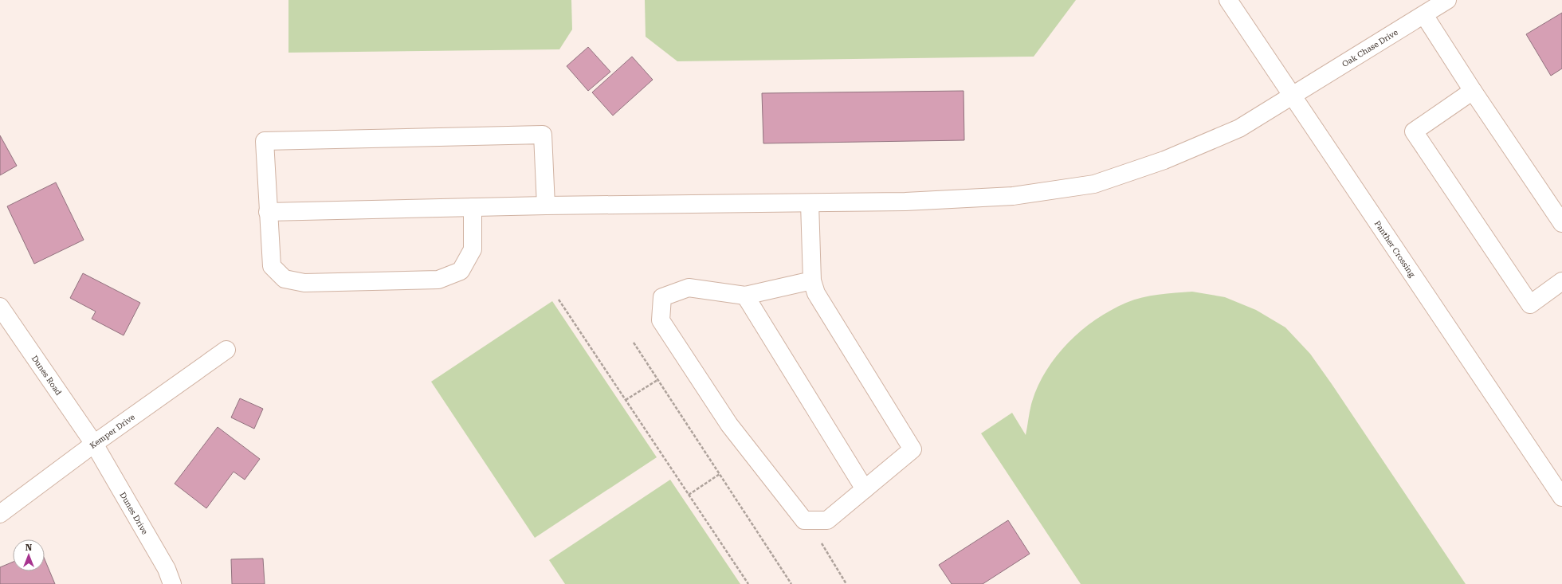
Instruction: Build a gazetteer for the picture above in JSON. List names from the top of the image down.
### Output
{
  "streets": {
    "street": [
      "Oak Chase Drive",
      "Panther Crossing",
      "Dunes Road",
      "Kemper Drive",
      "Dunes Drive"
    ]
  },
  "crossings": [
    ["Oak Chase Drive", "Panther Crossing"],
    ["Dunes Road", "Kemper Drive"],
    ["Dunes Road", "Dunes Drive"],
    ["Kemper Drive", "Dunes Drive"]
  ],
  "north": "top"
}
